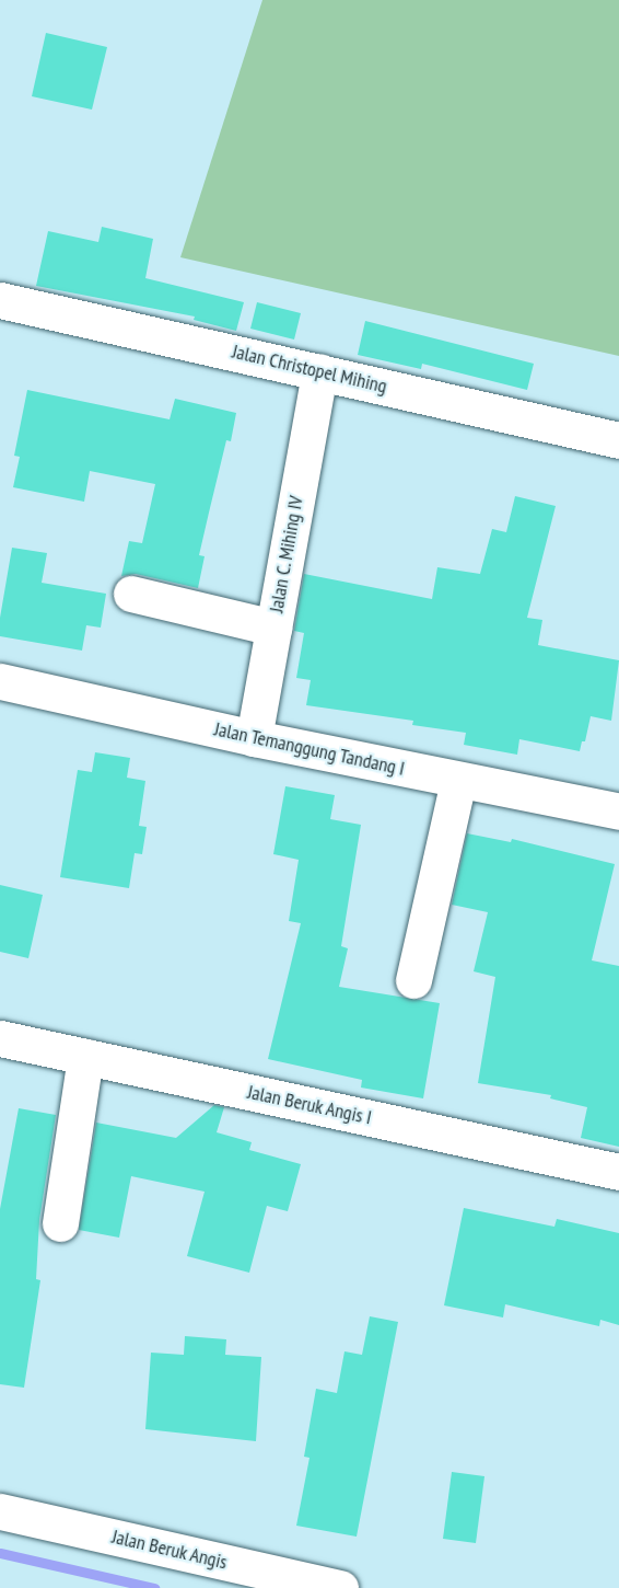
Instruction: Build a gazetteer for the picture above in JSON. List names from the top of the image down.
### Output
{
  "streets": {
    "street": [
      "Jalan Christopel Mihing",
      "Jalan C. Mihing IV",
      "Jalan Temanggung Tandang I",
      "Jalan Beruk Angis I",
      "Jalan Beruk Angis"
    ]
  },
  "crossings": [
    ["Jalan Christopel Mihing", "Jalan C. Mihing IV"],
    ["Jalan C. Mihing IV", "Jalan Temanggung Tandang I"]
  ]
}
